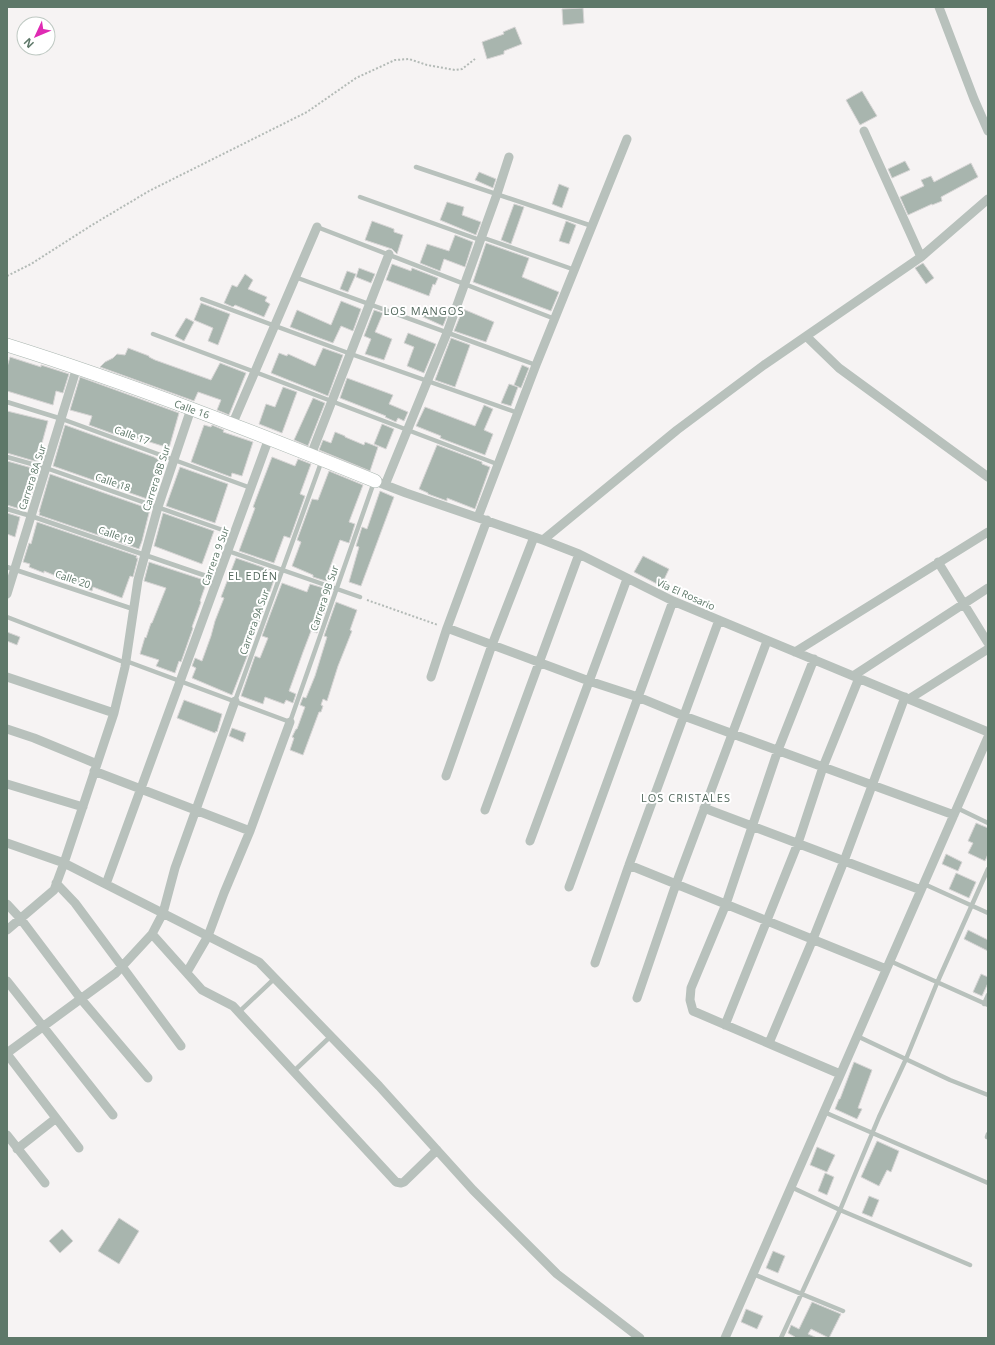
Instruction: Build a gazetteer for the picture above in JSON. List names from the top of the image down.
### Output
{
  "streets": {
    "street": [
      "Calle 16",
      "Carrera 8A Sur",
      "Carrera 8B Sur",
      "Carrera 9 Sur",
      "Vía El Rosario"
    ],
    "lane": [
      "Calle 17",
      "Calle 18",
      "Calle 19",
      "Calle 20",
      "Carrera 9B Sur",
      "Carrera 9A Sur"
    ]
  },
  "crossings": [
    ["Calle 16", "Carrera 8A Sur"],
    ["Calle 16", "Carrera 8B Sur"],
    ["Calle 16", "Carrera 9 Sur"],
    ["Calle 16", "Vía El Rosario"],
    ["Calle 16", "Carrera 9B Sur"],
    ["Calle 16", "Carrera 9A Sur"],
    ["Calle 17", "Carrera 8A Sur"],
    ["Calle 17", "Carrera 8B Sur"],
    ["Calle 17", "Carrera 9 Sur"],
    ["Carrera 8A Sur", "Calle 18"],
    ["Carrera 8A Sur", "Calle 19"],
    ["Carrera 8A Sur", "Calle 20"],
    ["Carrera 8B Sur", "Calle 18"],
    ["Carrera 8B Sur", "Calle 19"],
    ["Carrera 8B Sur", "Calle 20"],
    ["Calle 18", "Carrera 9 Sur"],
    ["Calle 19", "Carrera 9 Sur"],
    ["Vía El Rosario", "Carrera 9B Sur"]
  ],
  "districts": ["LOS MANGOS", "EL EDÉN", "LOS CRISTALES"],
  "north": "bottom left"
}
